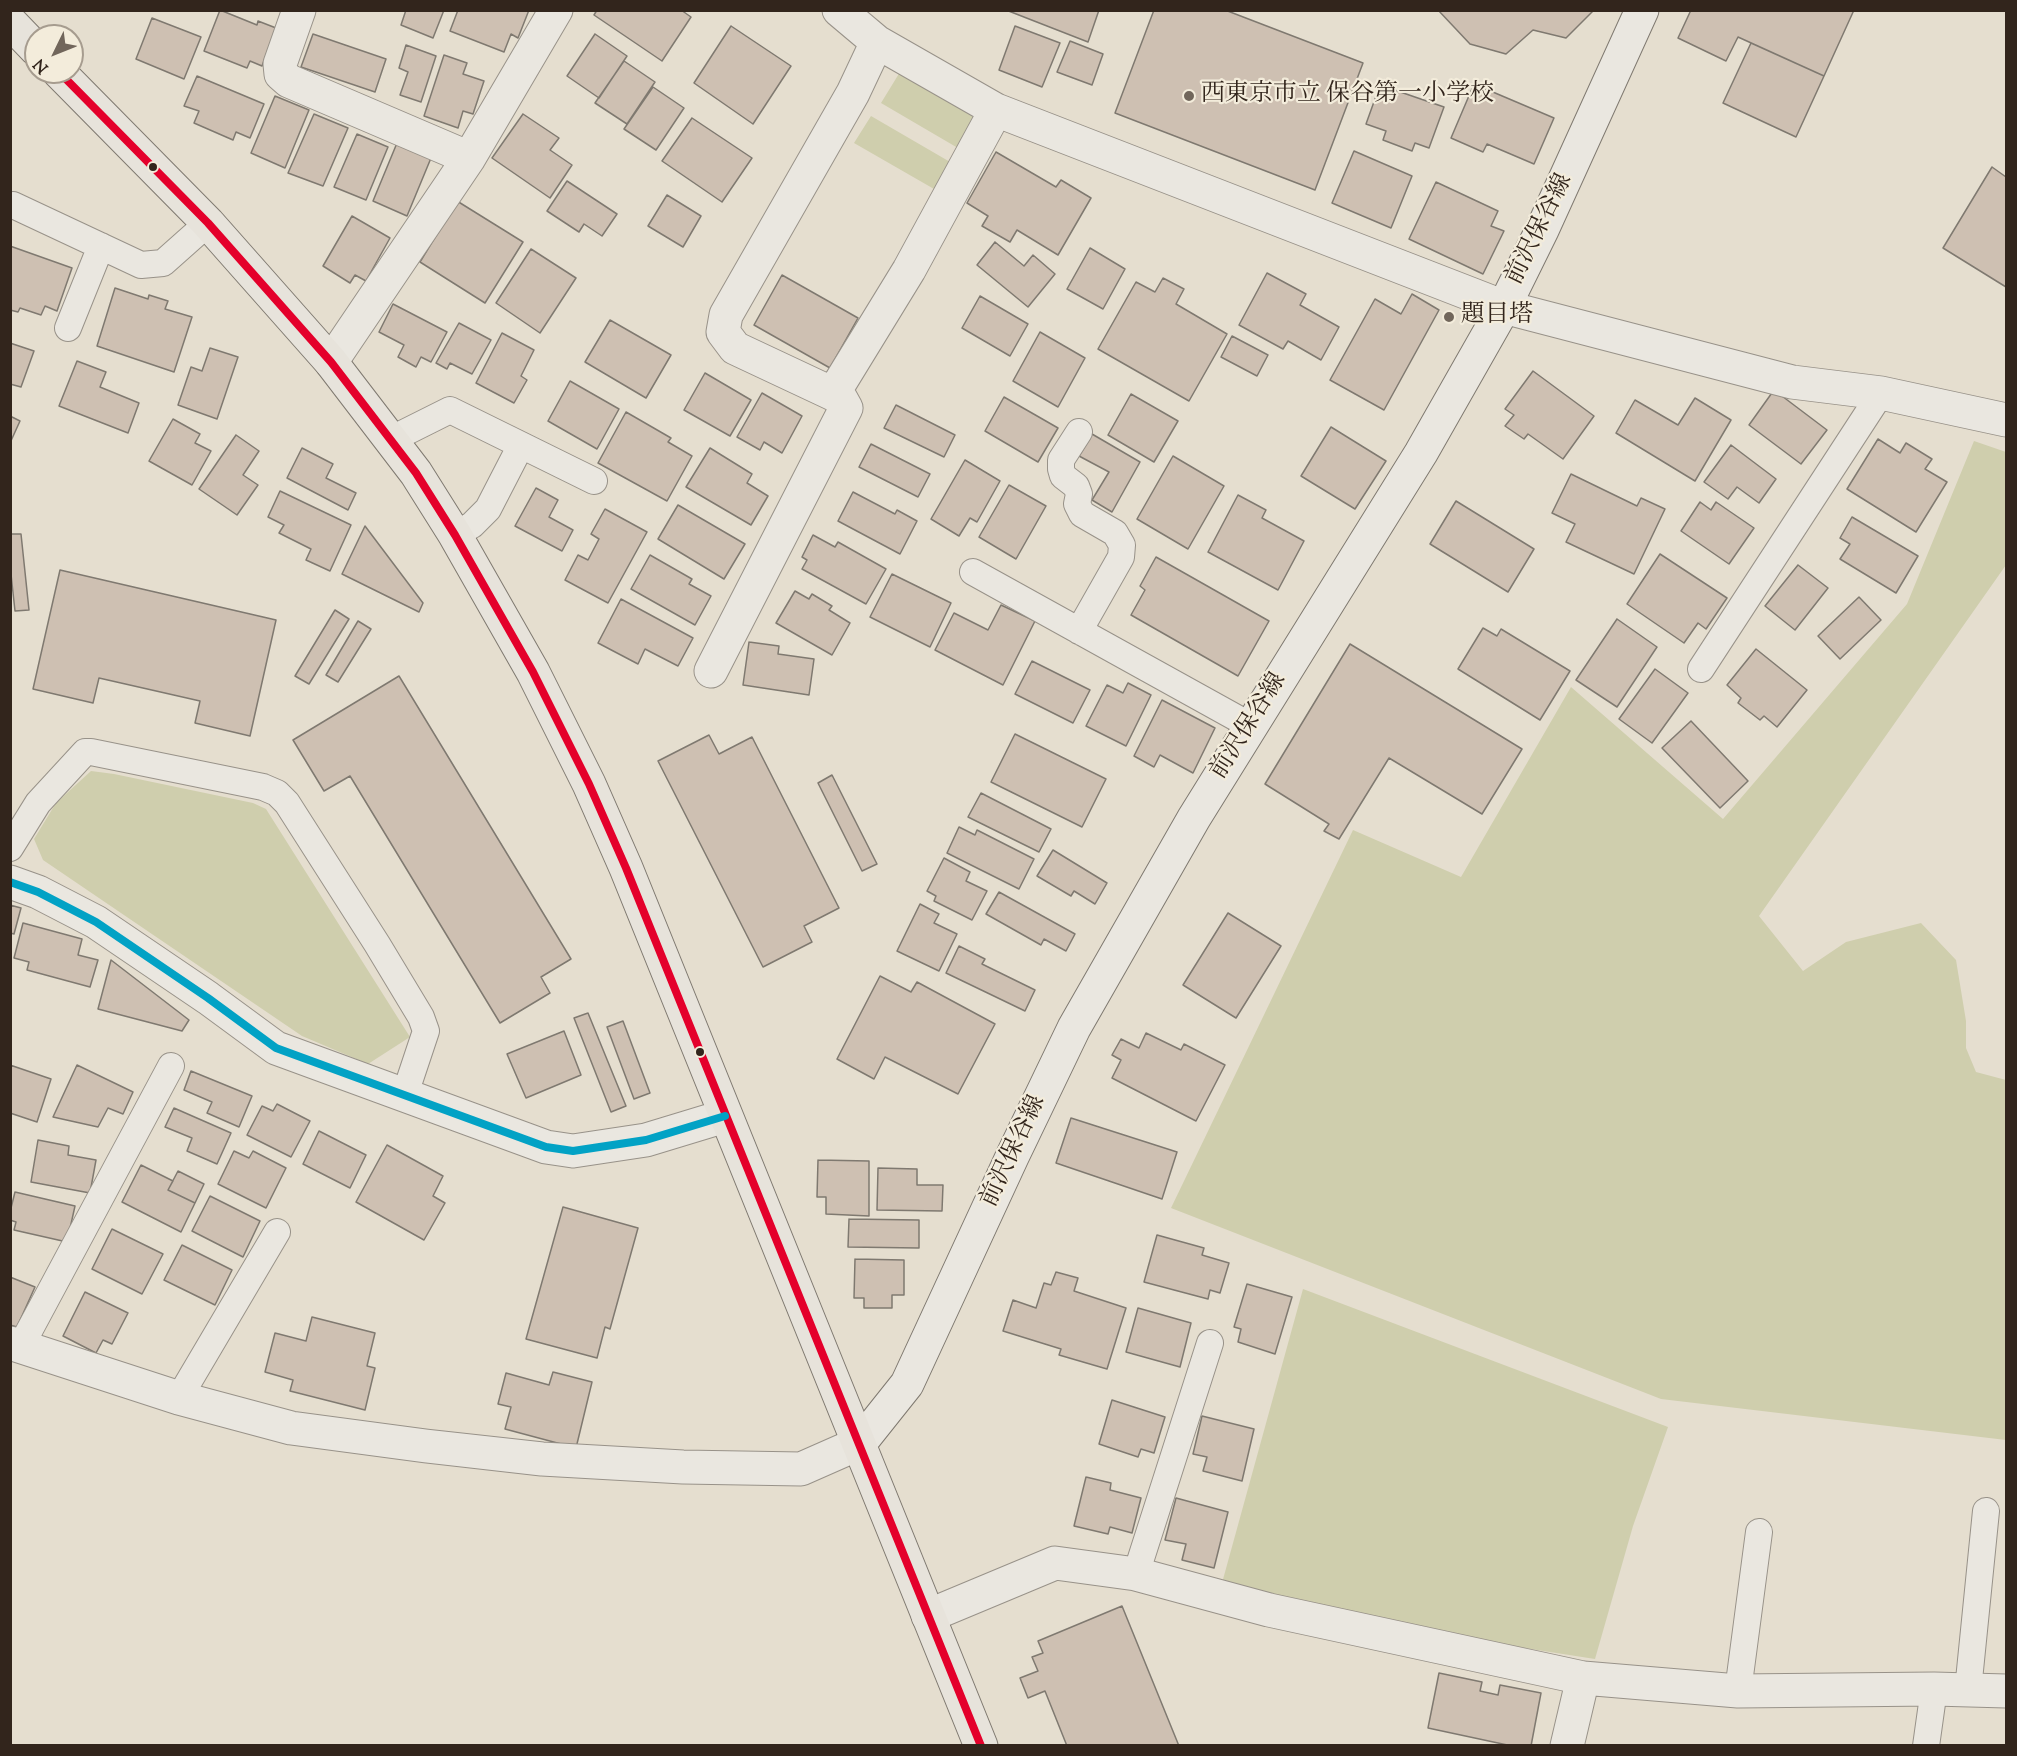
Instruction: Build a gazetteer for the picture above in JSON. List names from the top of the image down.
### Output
{
  "streets": {
    "street": ["前沢保谷線"]
  },
  "places": ["西東京市立 保谷第一小学校", "題目塔"],
  "north": "bottom left"
}
